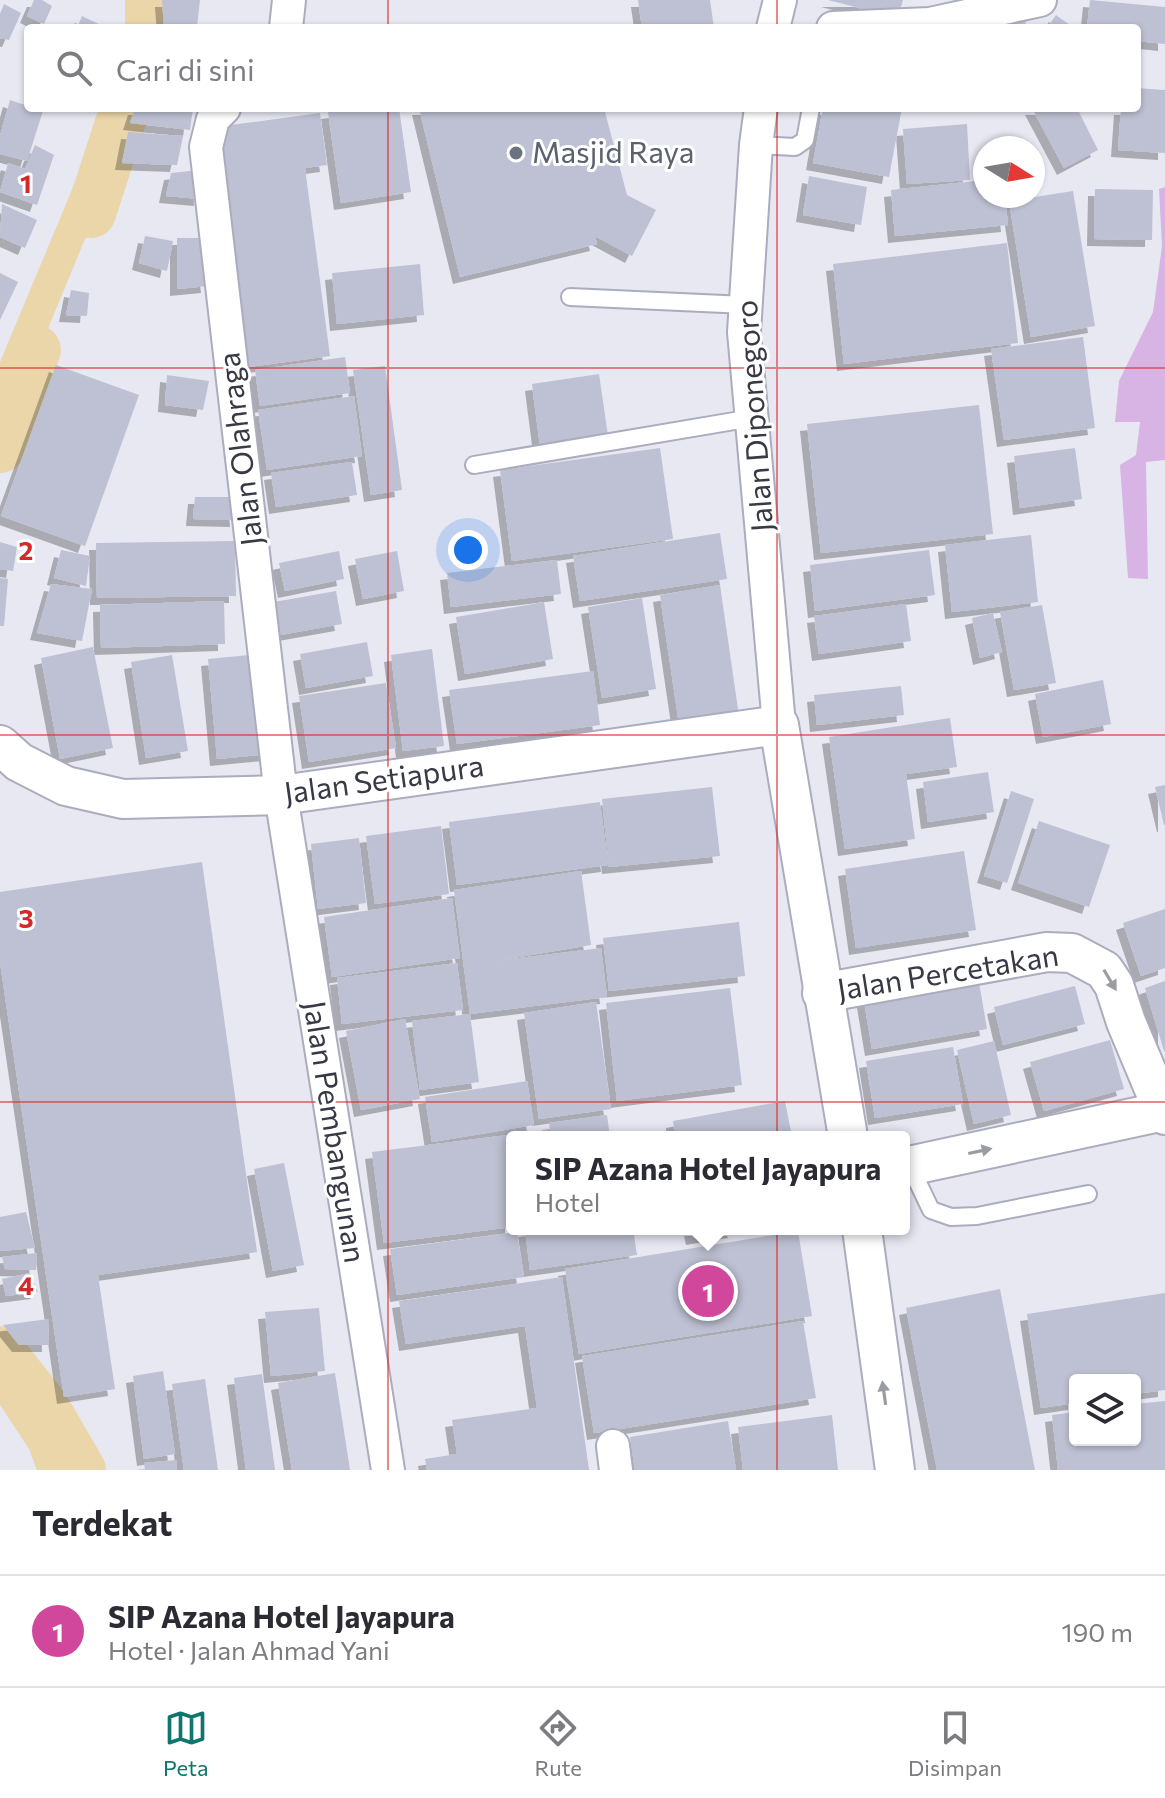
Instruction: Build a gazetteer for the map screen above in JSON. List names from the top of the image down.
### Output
{
  "streets": {
    "street": [
      "Jalan Diponegoro",
      "Jalan Olahraga",
      "Jalan Setiapura",
      "Jalan Percetakan",
      "Jalan Pembangunan"
    ]
  },
  "crossings": [
    ["Jalan Diponegoro", "Jalan Setiapura"],
    ["Jalan Olahraga", "Jalan Setiapura"],
    ["Jalan Olahraga", "Jalan Pembangunan"],
    ["Jalan Setiapura", "Jalan Pembangunan"]
  ],
  "one_way": ["Jalan Percetakan"],
  "places": ["Masjid Raya"],
  "north": "right",
  "page": {
    "search": "Cari di sini",
    "popup": ["SIP Azana Hotel Jayapura", "Hotel"],
    "pins": "1",
    "heading": "Terdekat",
    "list": [
      {
        "mark": "1",
        "name": "SIP Azana Hotel Jayapura",
        "note": "Hotel · Jalan Ahmad Yani",
        "value": "190 m"
      }
    ],
    "nav": ["Peta", "Rute", "Disimpan"]
  },
  "grid": {
    "rows": [
      "1",
      "2",
      "3",
      "4"
    ]
  }
}
